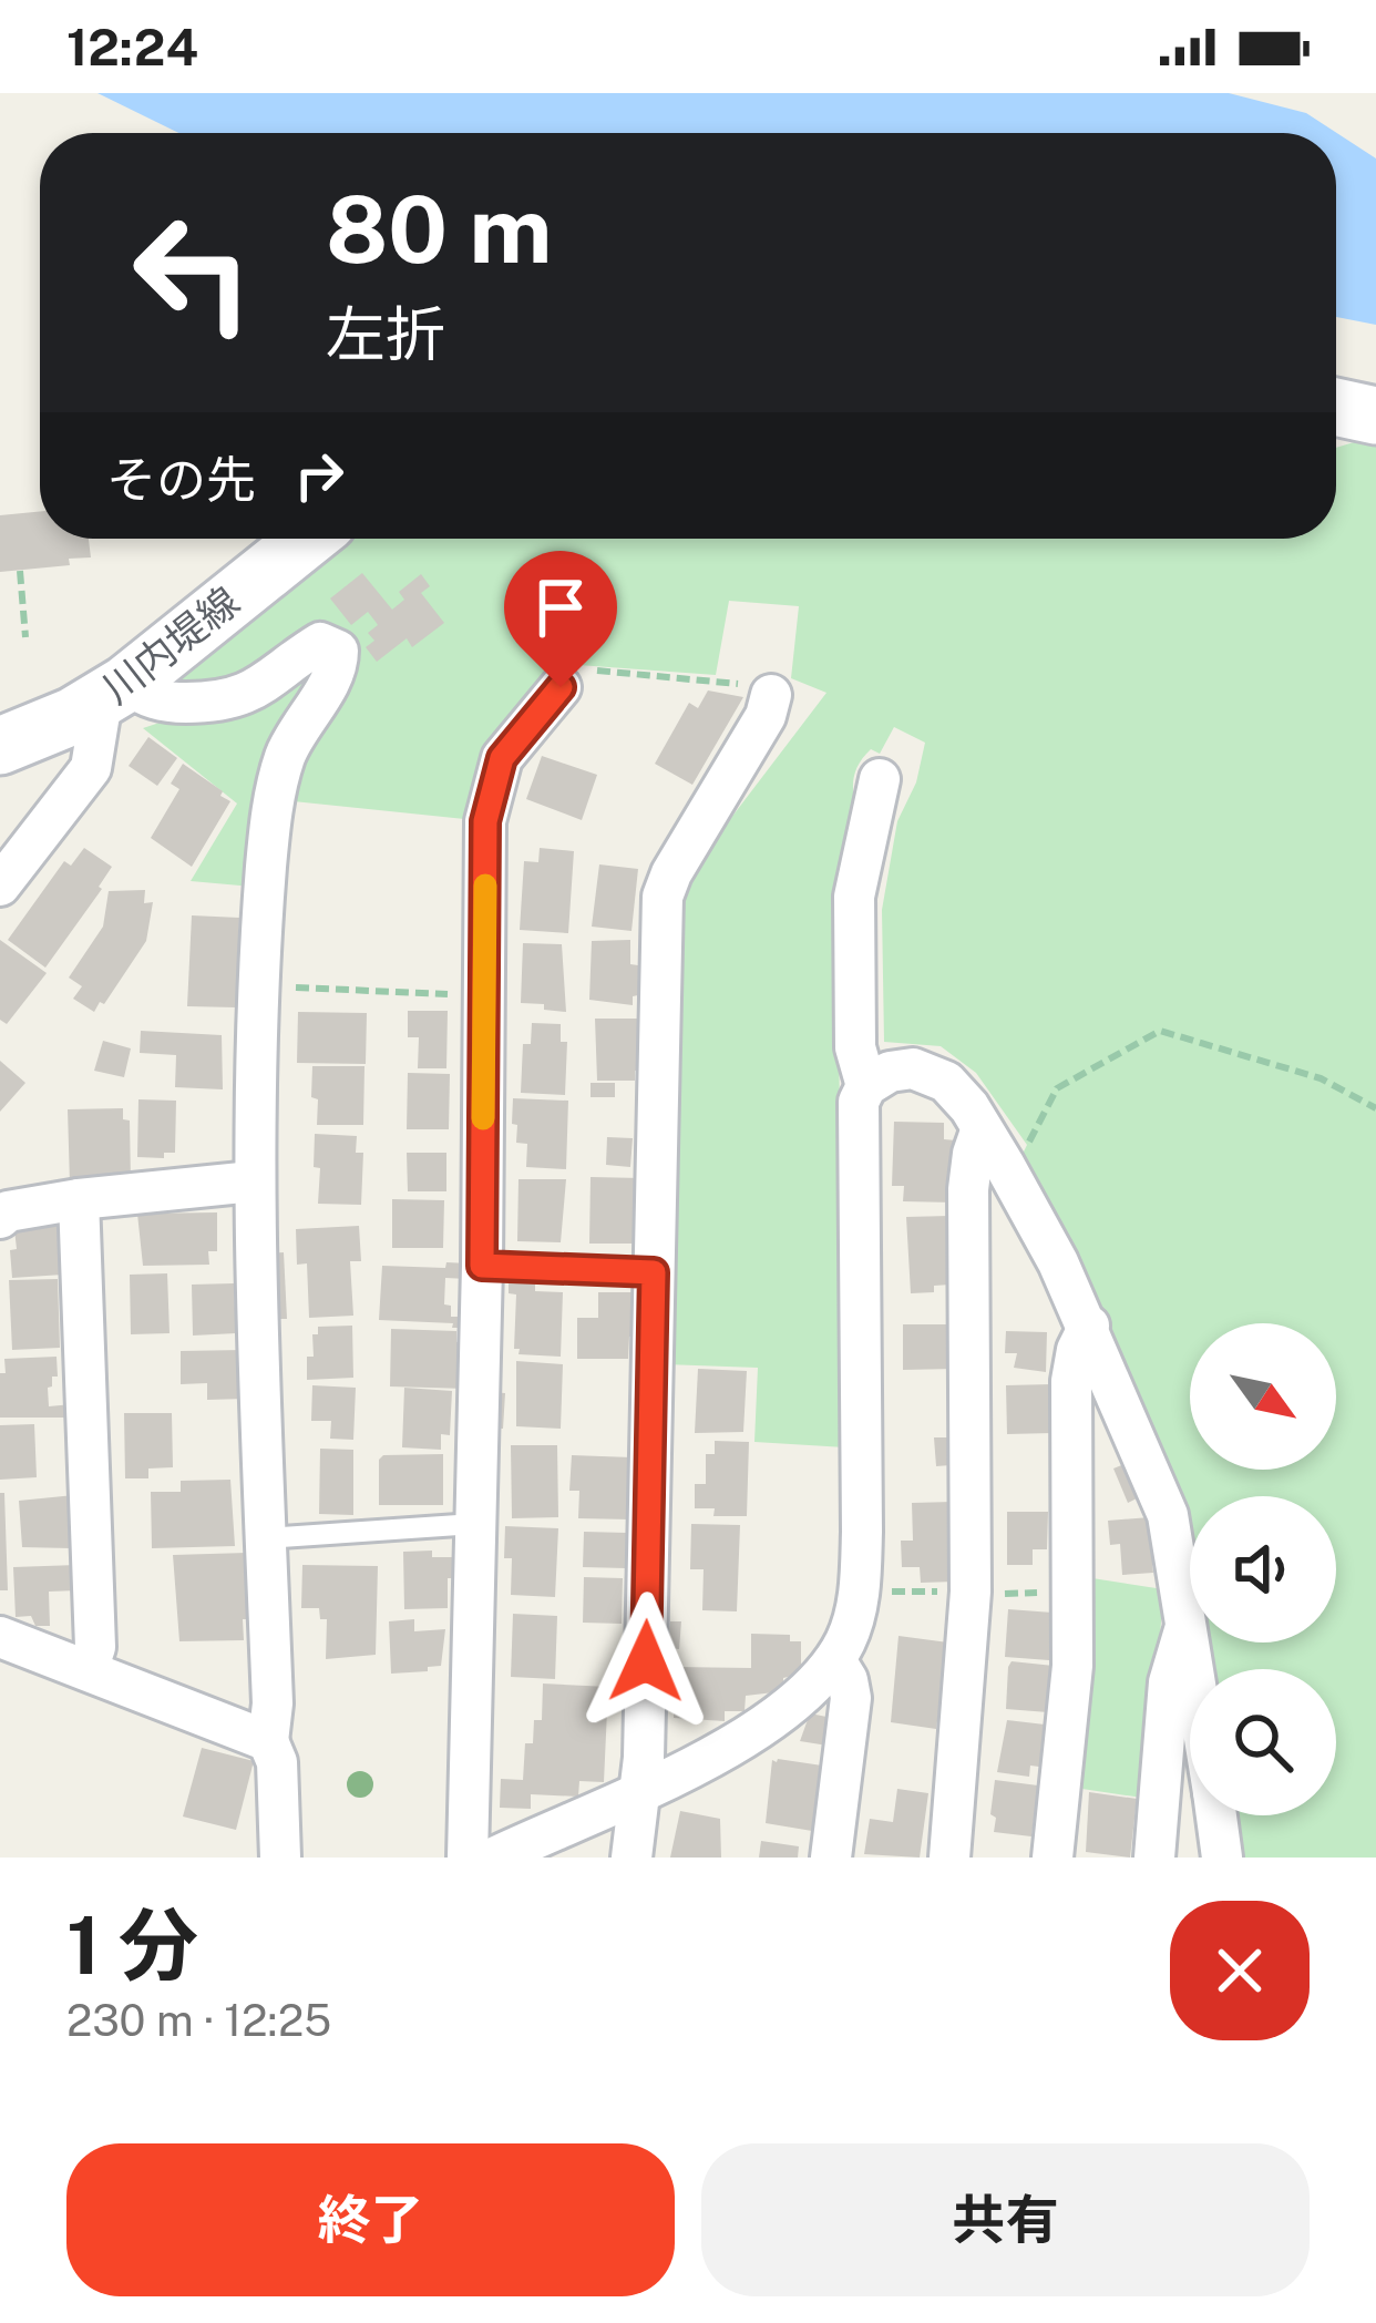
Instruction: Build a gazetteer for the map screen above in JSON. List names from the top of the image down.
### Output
{
  "streets": {
    "main road": ["川内堤線"]
  },
  "north": "bottom right",
  "page": {
    "status": "12:24",
    "turn": ["80 m", "左折"],
    "then": "その先",
    "heading": ["1 分", "230 m · 12:25"],
    "buttons": ["終了", "共有"]
  }
}
